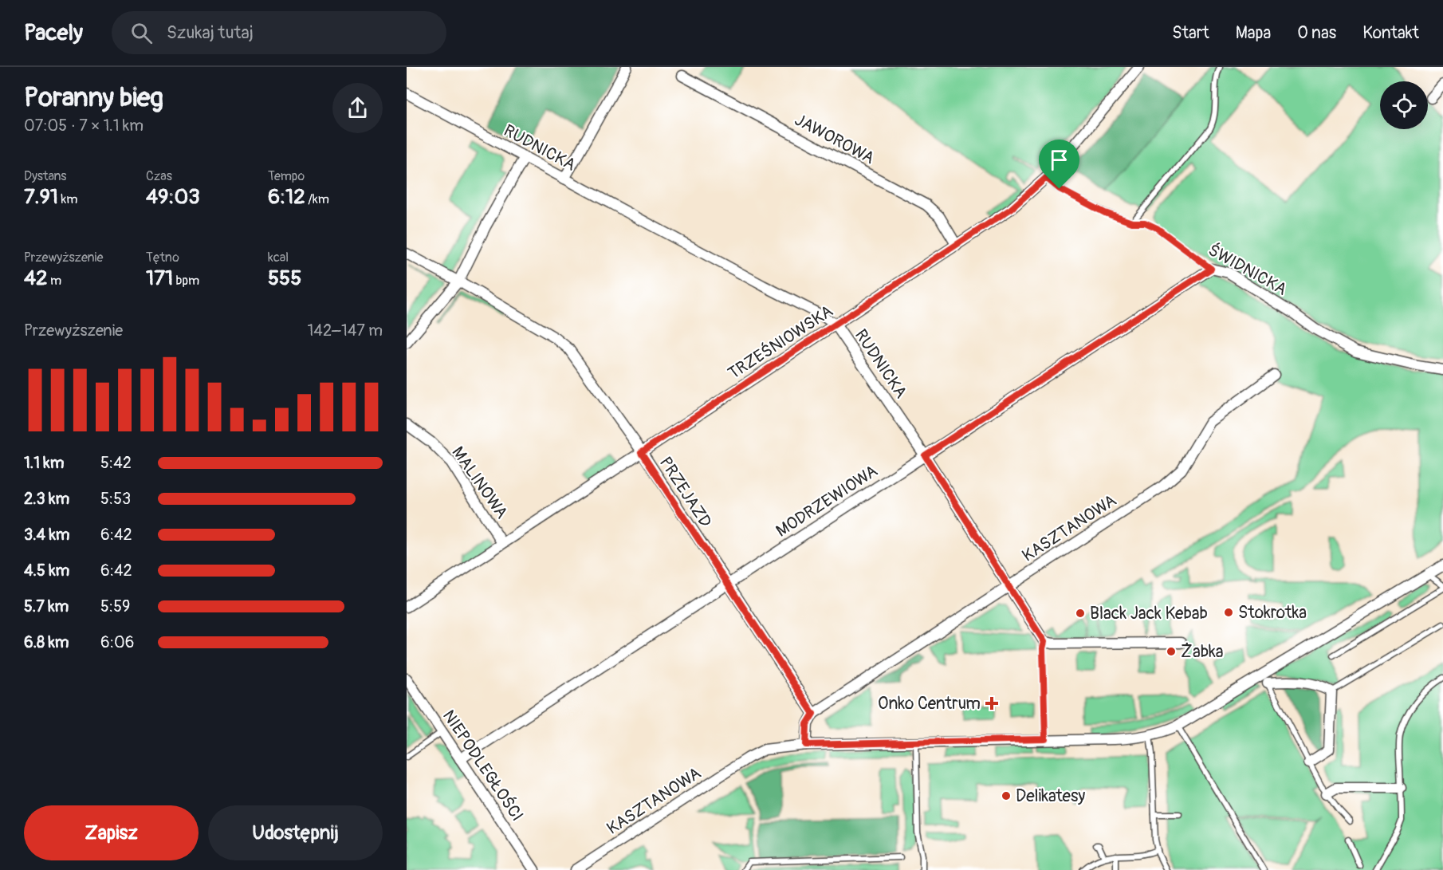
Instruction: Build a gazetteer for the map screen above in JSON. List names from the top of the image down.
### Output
{
  "streets": {
    "street": [
      "JAWOROWA",
      "RUDNICKA",
      "ŚWIDNICKA",
      "TRZEŚNIOWSKA",
      "MALINOWA",
      "PRZEJAZD",
      "MODRZEWIOWA",
      "KASZTANOWA",
      "NIEPODLEGŁOŚCI"
    ]
  },
  "crossings": [
    ["JAWOROWA", "TRZEŚNIOWSKA"],
    ["RUDNICKA", "TRZEŚNIOWSKA"],
    ["RUDNICKA", "MODRZEWIOWA"],
    ["RUDNICKA", "KASZTANOWA"],
    ["ŚWIDNICKA", "TRZEŚNIOWSKA"],
    ["ŚWIDNICKA", "MODRZEWIOWA"],
    ["TRZEŚNIOWSKA", "MALINOWA"],
    ["TRZEŚNIOWSKA", "PRZEJAZD"],
    ["PRZEJAZD", "MODRZEWIOWA"],
    ["PRZEJAZD", "KASZTANOWA"],
    ["MODRZEWIOWA", "NIEPODLEGŁOŚCI"]
  ],
  "places": {
    "other": [
      "Stokrotka",
      "Black Jack Kebab",
      "Żabka",
      "Delikatesy"
    ],
    "health": ["Onko Centrum"]
  },
  "page": {
    "header": "Pacely",
    "search": "Szukaj tutaj",
    "nav": [
      "Start",
      "Mapa",
      "O nas",
      "Kontakt"
    ],
    "heading": ["Poranny bieg", "07:05 · 7 × 1.1 km"],
    "stats": [
      ["Dystans", "7.91 km"],
      ["Czas", "49:03"],
      ["Tempo", "6:12 /km"],
      ["Przewyższenie", "42 m"],
      ["Tętno", "171 bpm"],
      ["kcal", "555"]
    ],
    "chart": ["Przewyższenie", "142–147 m"],
    "list": [
      {
        "name": "1.1 km",
        "note": "5:42"
      },
      {
        "name": "2.3 km",
        "note": "5:53"
      },
      {
        "name": "3.4 km",
        "note": "6:42"
      },
      {
        "name": "4.5 km",
        "note": "6:42"
      },
      {
        "name": "5.7 km",
        "note": "5:59"
      },
      {
        "name": "6.8 km",
        "note": "6:06"
      }
    ],
    "buttons": ["Zapisz", "Udostępnij"]
  }
}
